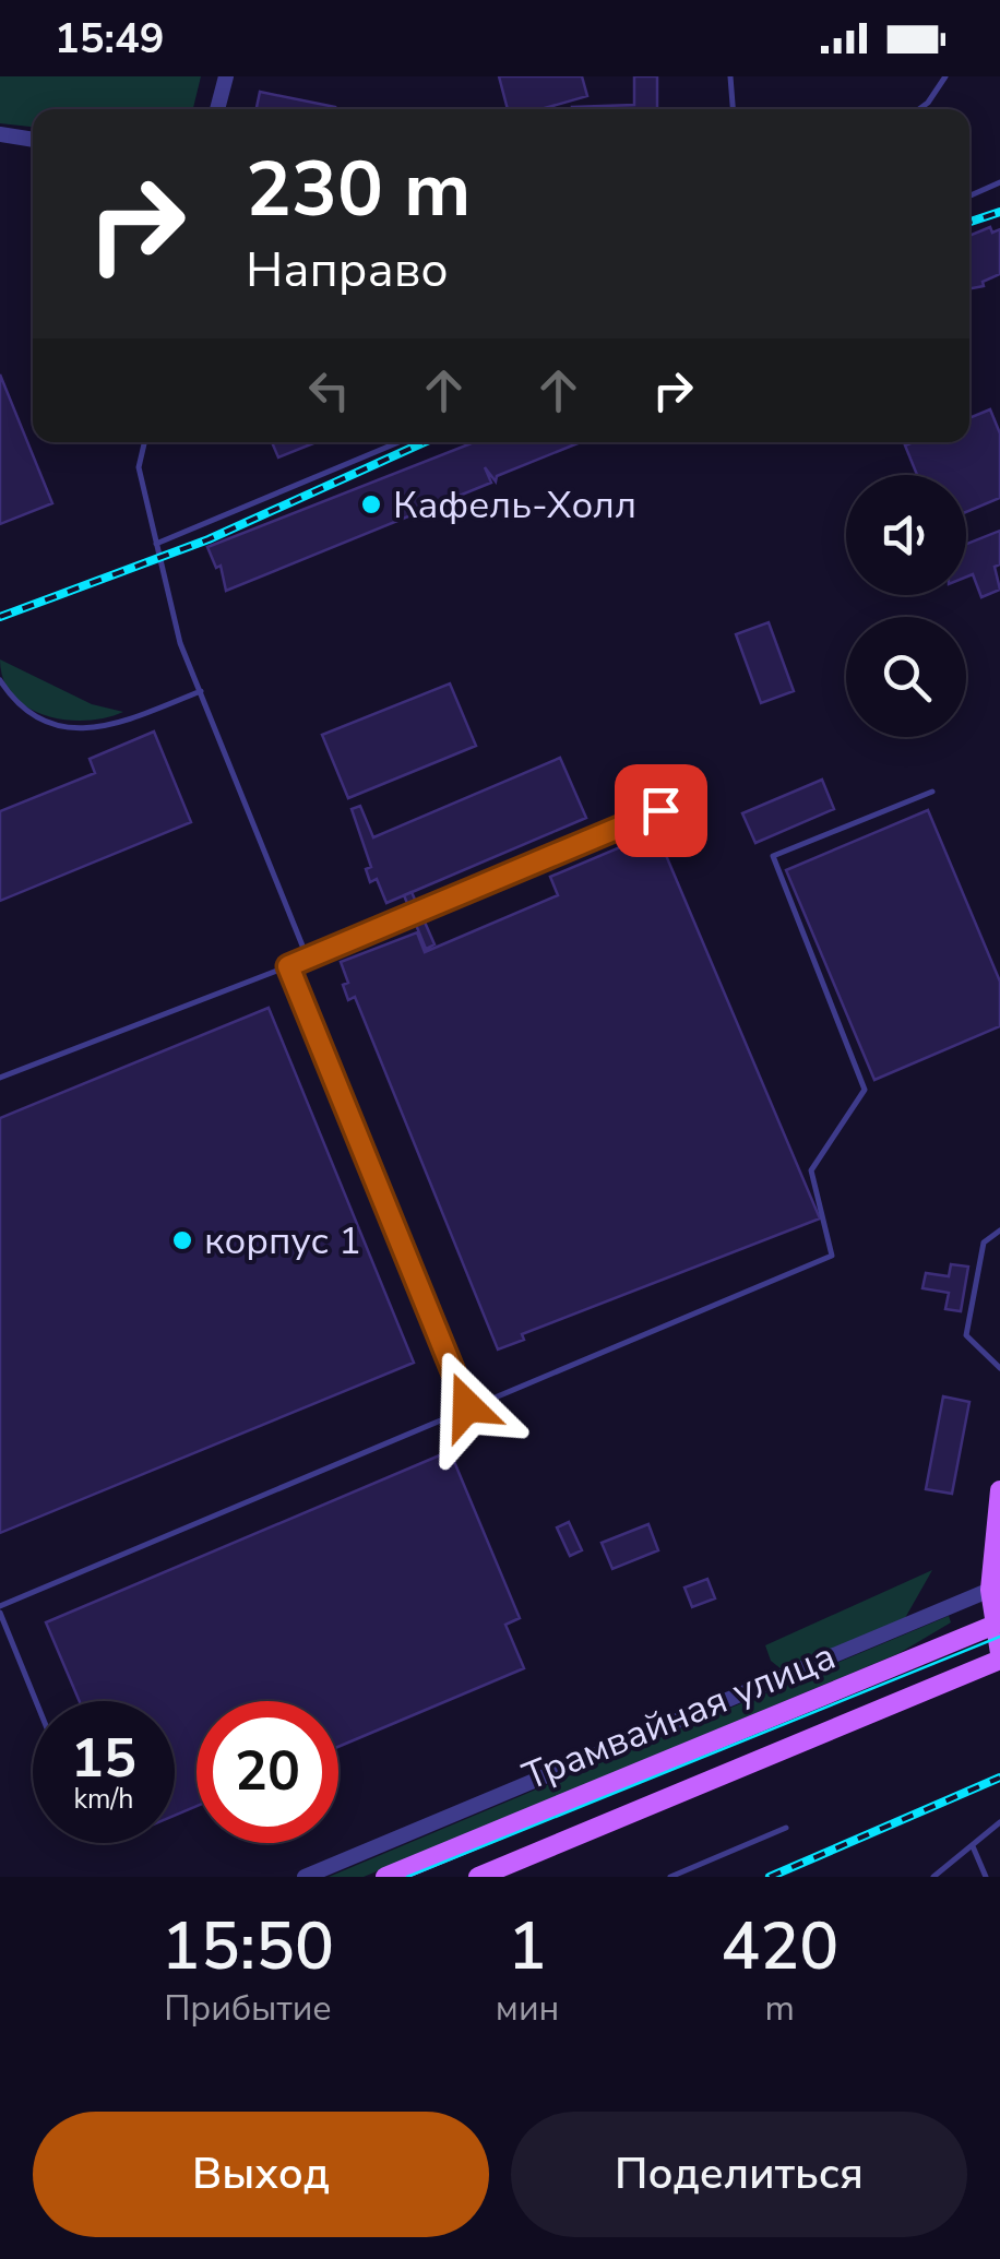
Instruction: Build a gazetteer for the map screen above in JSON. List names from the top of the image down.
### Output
{
  "streets": {
    "main road": ["Трамвайная улица"]
  },
  "places": ["Кафель-Холл", "корпус 1"],
  "page": {
    "status": "15:49",
    "turn": ["230 m", "Направо"],
    "speed": "15 km/h",
    "limit": "20",
    "eta": [
      "15:50",
      "Прибытие",
      "1",
      "мин",
      "420",
      "m"
    ],
    "buttons": ["Выход", "Поделиться"]
  }
}
